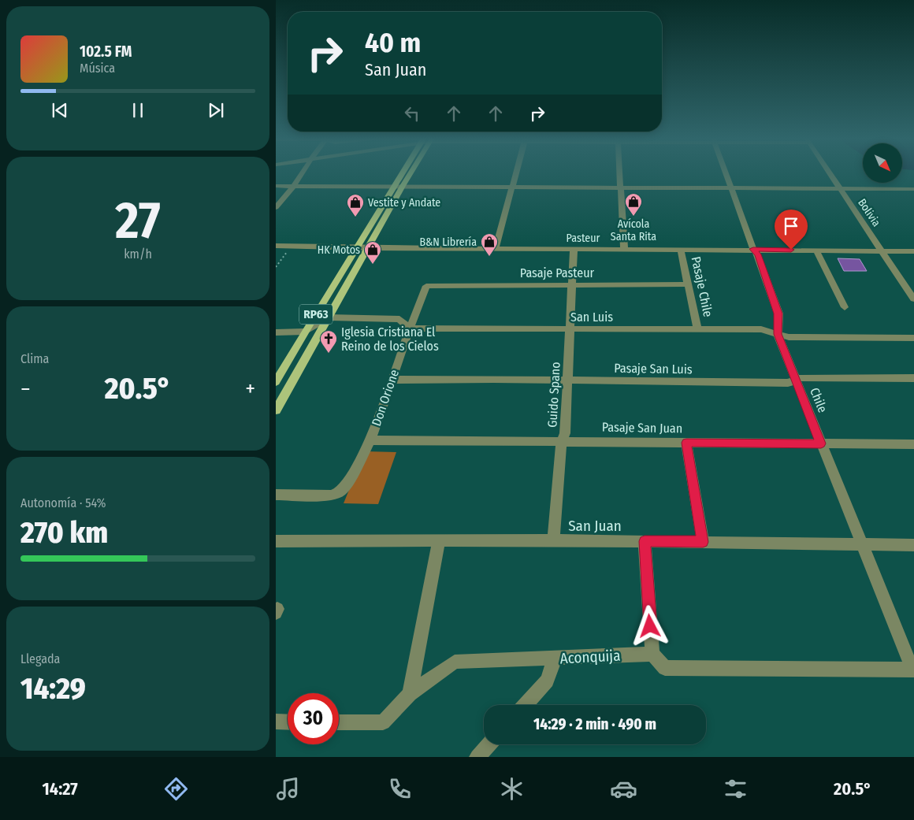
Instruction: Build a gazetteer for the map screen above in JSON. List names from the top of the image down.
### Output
{
  "streets": {
    "main road": ["RP63"],
    "street": [
      "Bolivia",
      "Pasteur",
      "Pasaje Pasteur",
      "Pasaje Chile",
      "San Luis",
      "Pasaje San Luis",
      "Guido Spano",
      "Don Orione",
      "Chile",
      "Pasaje San Juan",
      "San Juan",
      "Aconquija"
    ]
  },
  "crossings": [
    ["Bolivia", "Pasteur"],
    ["Pasteur", "Pasaje Chile"],
    ["Pasteur", "RP63"],
    ["Pasteur", "Guido Spano"],
    ["Pasteur", "Chile"],
    ["Pasaje Pasteur", "Pasaje Chile"],
    ["Pasaje Pasteur", "Guido Spano"],
    ["Pasaje Pasteur", "Don Orione"],
    ["Pasaje Chile", "San Luis"],
    ["RP63", "San Luis"],
    ["San Luis", "Guido Spano"],
    ["San Luis", "Don Orione"],
    ["San Luis", "Chile"],
    ["Pasaje San Luis", "Guido Spano"],
    ["Pasaje San Luis", "Don Orione"],
    ["Pasaje San Luis", "Chile"],
    ["Guido Spano", "Pasaje San Juan"],
    ["Guido Spano", "San Juan"],
    ["Don Orione", "Pasaje San Juan"],
    ["Chile", "Pasaje San Juan"],
    ["Chile", "San Juan"]
  ],
  "places": {
    "shop": [
      "Avícola Santa Rita",
      "Vestite y Andate",
      "B&N Librería",
      "HK Motos"
    ],
    "church": ["Iglesia Cristiana El Reino de los Cielos"]
  },
  "north": "bottom right",
  "page": {
    "turn": ["40 m", "San Juan"],
    "song": ["102.5 FM", "Música"],
    "tile": [
      ["27", "km/h"],
      "Clima",
      ["Autonomía · 54%", "270 km"],
      ["Llegada", "14:29"]
    ],
    "heat": ["−", "20.5°", "+"],
    "limit": "30",
    "trip": "14:29 · 2 min · 490 m",
    "tabs": ["14:27", "20.5°"]
  }
}
